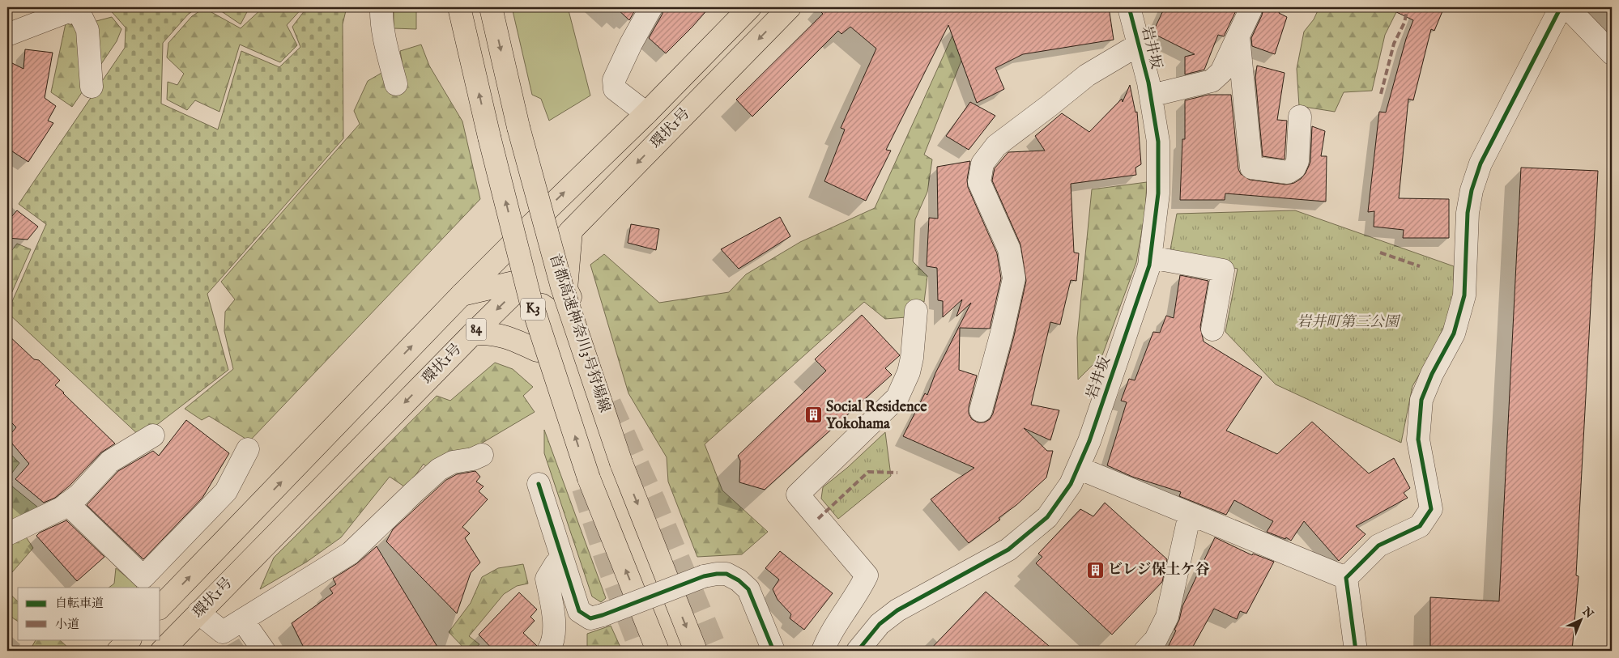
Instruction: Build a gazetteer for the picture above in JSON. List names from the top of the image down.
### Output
{
  "streets": {
    "main road": [
      "環状1号",
      "K3",
      "84",
      "首都高速神奈川3号狩場線"
    ],
    "street": ["岩井坂"]
  },
  "parks": ["岩井町第三公園"],
  "places": {
    "building": ["Social Residence Yokohama", "ビレジ保土ケ谷"]
  },
  "legend": ["自転車道", "小道"],
  "north": "top right"
}
